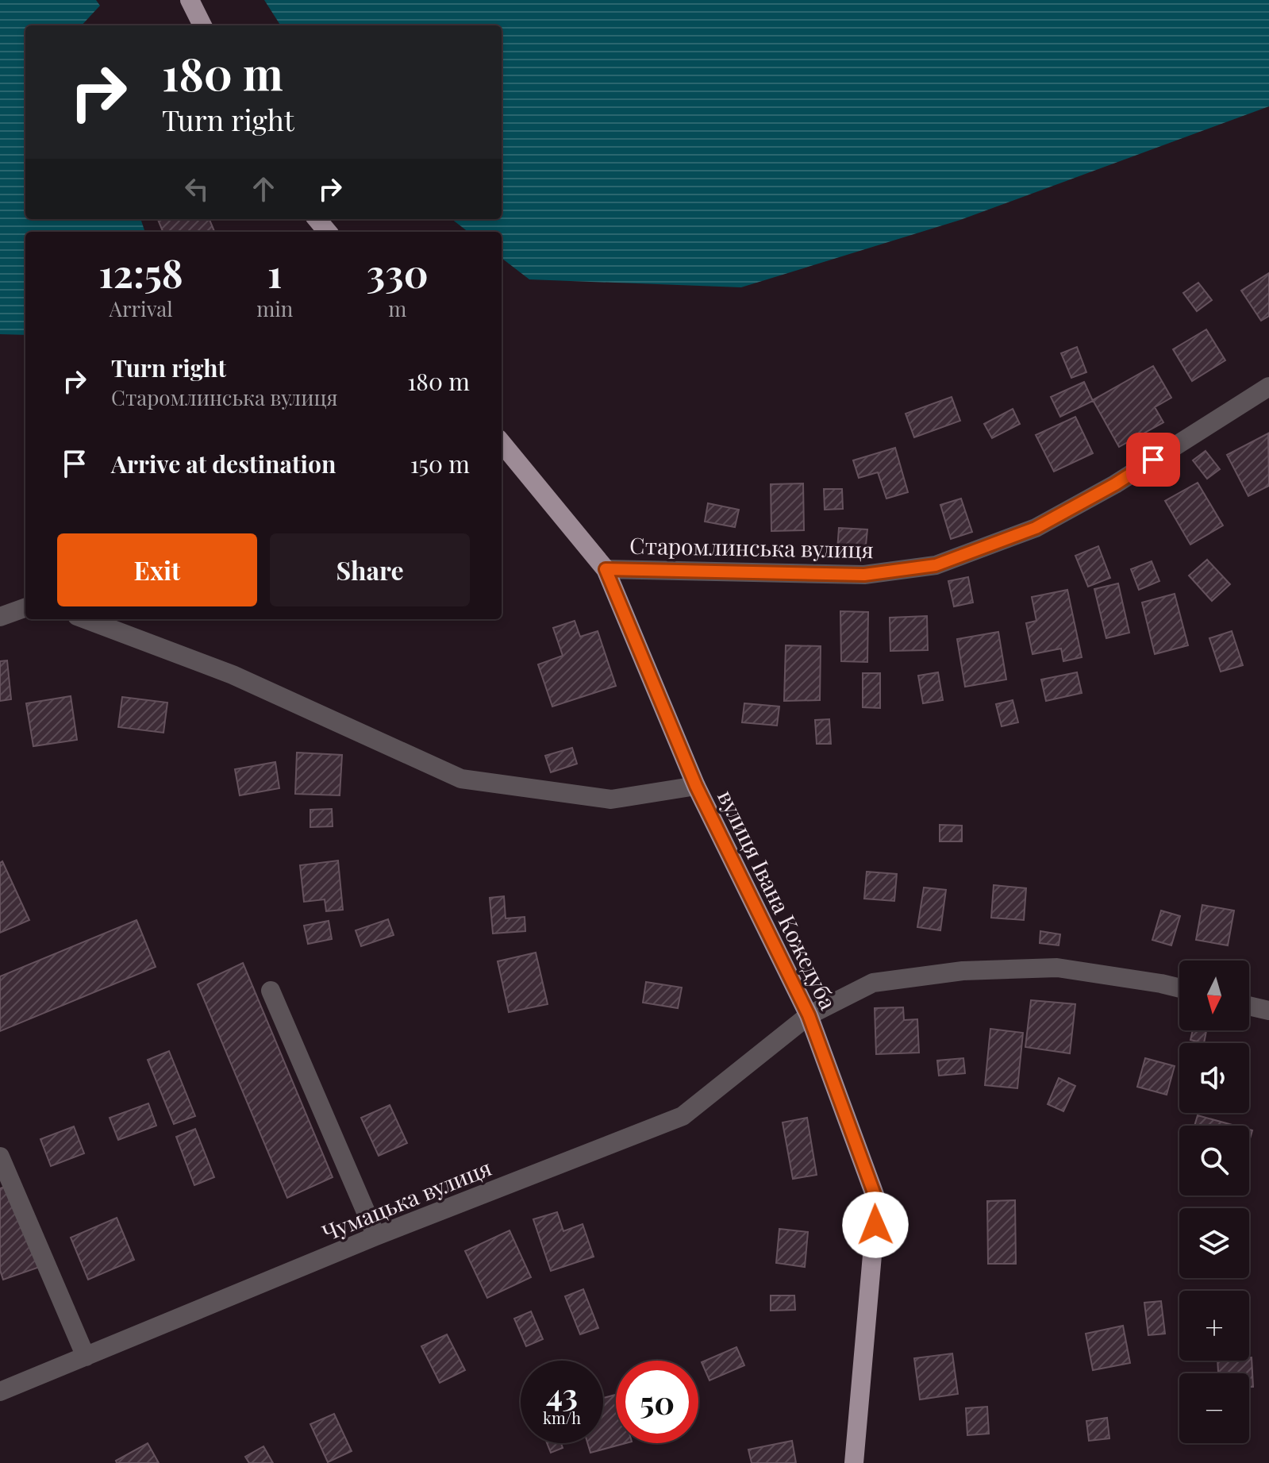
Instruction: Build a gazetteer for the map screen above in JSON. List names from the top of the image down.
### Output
{
  "streets": {
    "main road": ["вулиця Івана Кожедуба"],
    "street": ["Старомлинська вулиця", "Чумацька вулиця"]
  },
  "crossings": [
    ["Старомлинська вулиця", "вулиця Івана Кожедуба"],
    ["вулиця Івана Кожедуба", "Чумацька вулиця"]
  ],
  "north": "bottom",
  "page": {
    "turn": ["180 m", "Turn right"],
    "eta": [
      "12:58",
      "Arrival",
      "1",
      "min",
      "330",
      "m"
    ],
    "list": [
      {
        "name": "Turn right",
        "note": "Старомлинська вулиця",
        "value": "180 m"
      },
      {
        "name": "Arrive at destination",
        "value": "150 m"
      }
    ],
    "buttons": ["Exit", "Share"],
    "map_buttons": ["+", "−"],
    "speed": "43 km/h",
    "limit": "50"
  }
}
